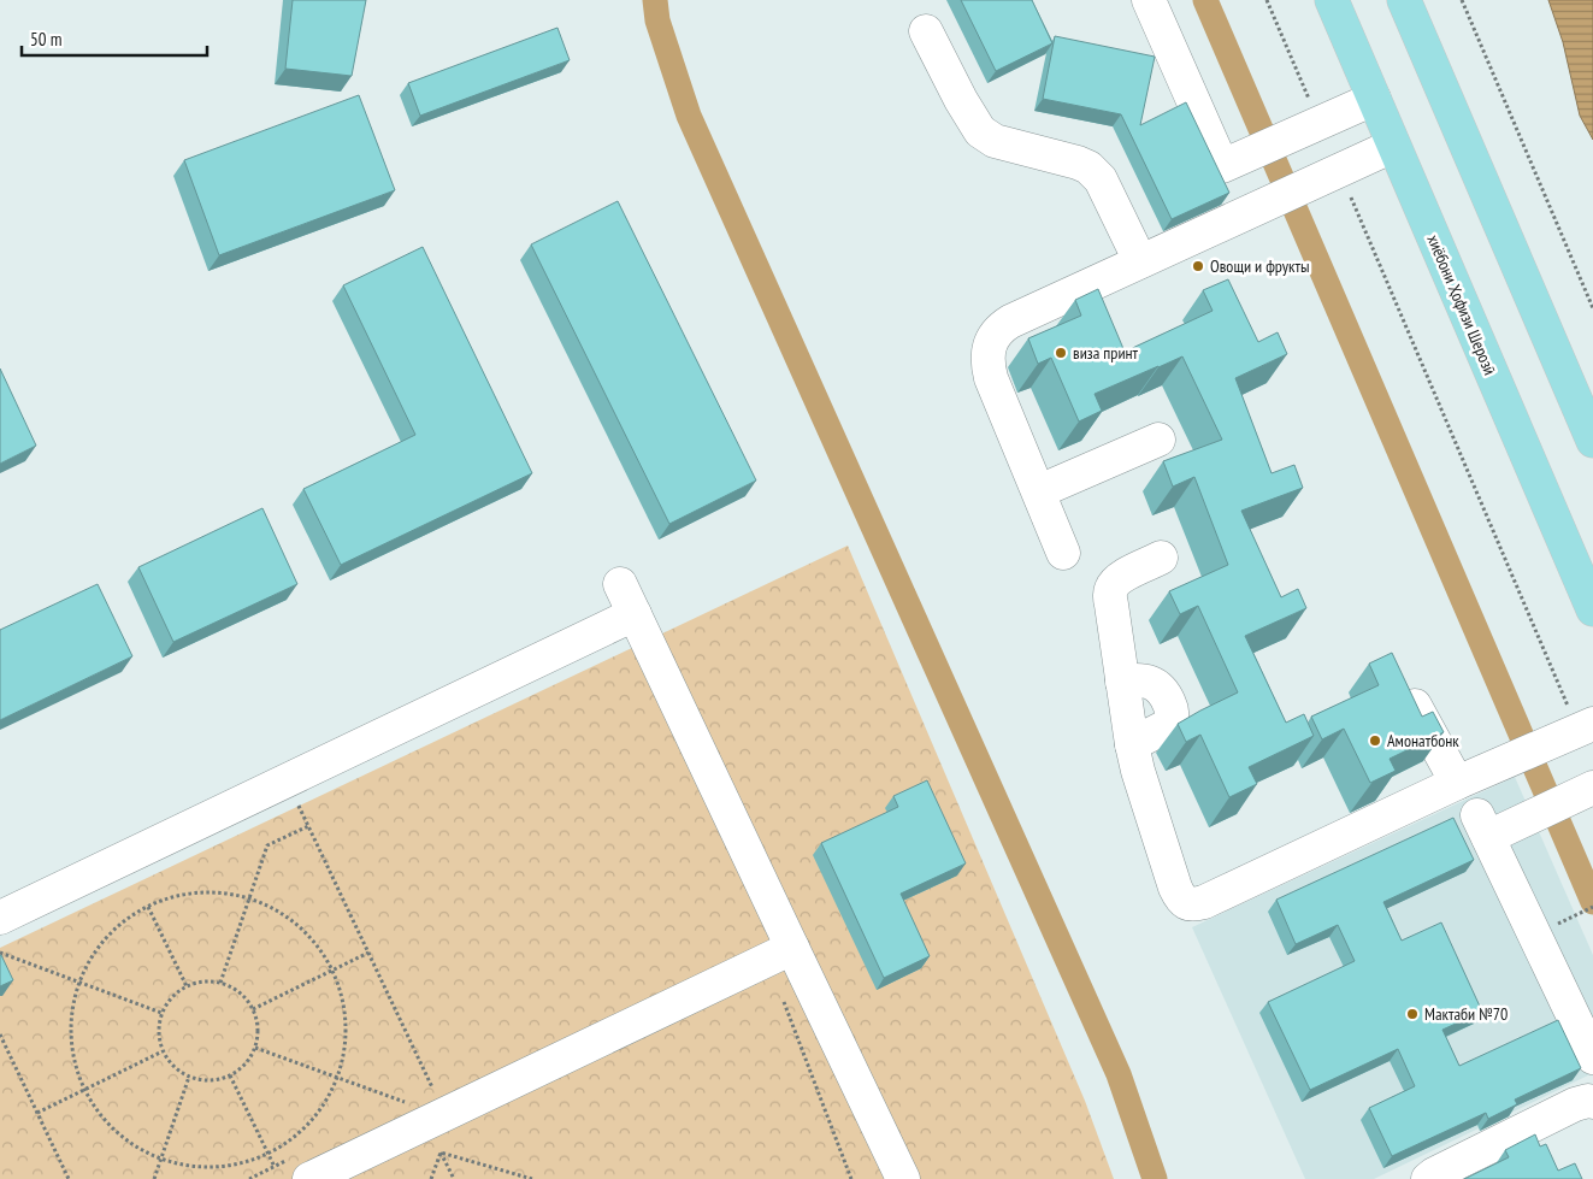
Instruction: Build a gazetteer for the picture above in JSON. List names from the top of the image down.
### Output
{
  "streets": {
    "main road": ["хиёбони Ҳофизи Шерозӣ"]
  },
  "places": [
    "Овощи и фрукты",
    "виза принт",
    "Амонатбонк",
    "Мактаби №70"
  ],
  "scale_bar": "50 m"
}
